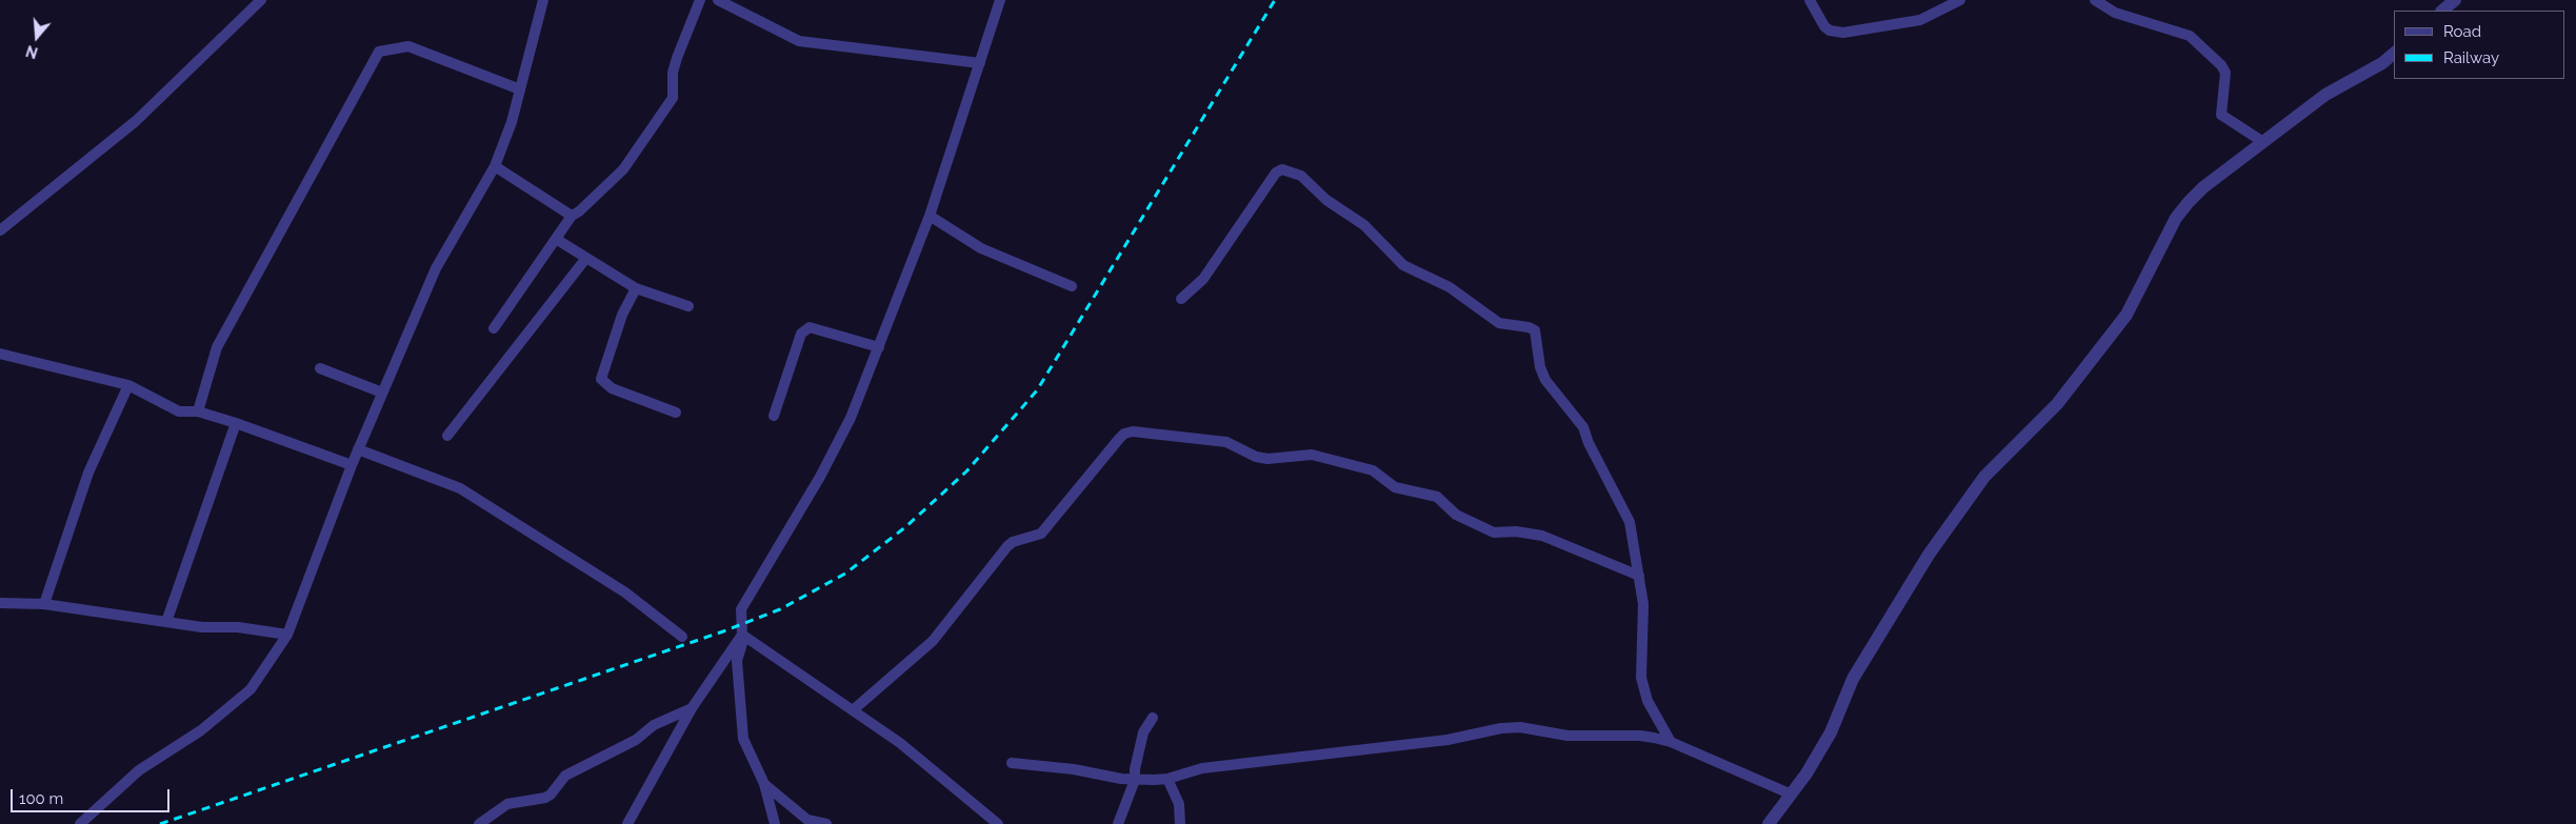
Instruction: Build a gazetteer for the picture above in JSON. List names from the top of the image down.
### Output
{
  "legend": ["Road", "Railway"],
  "scale_bar": "100 m",
  "north": "bottom"
}
